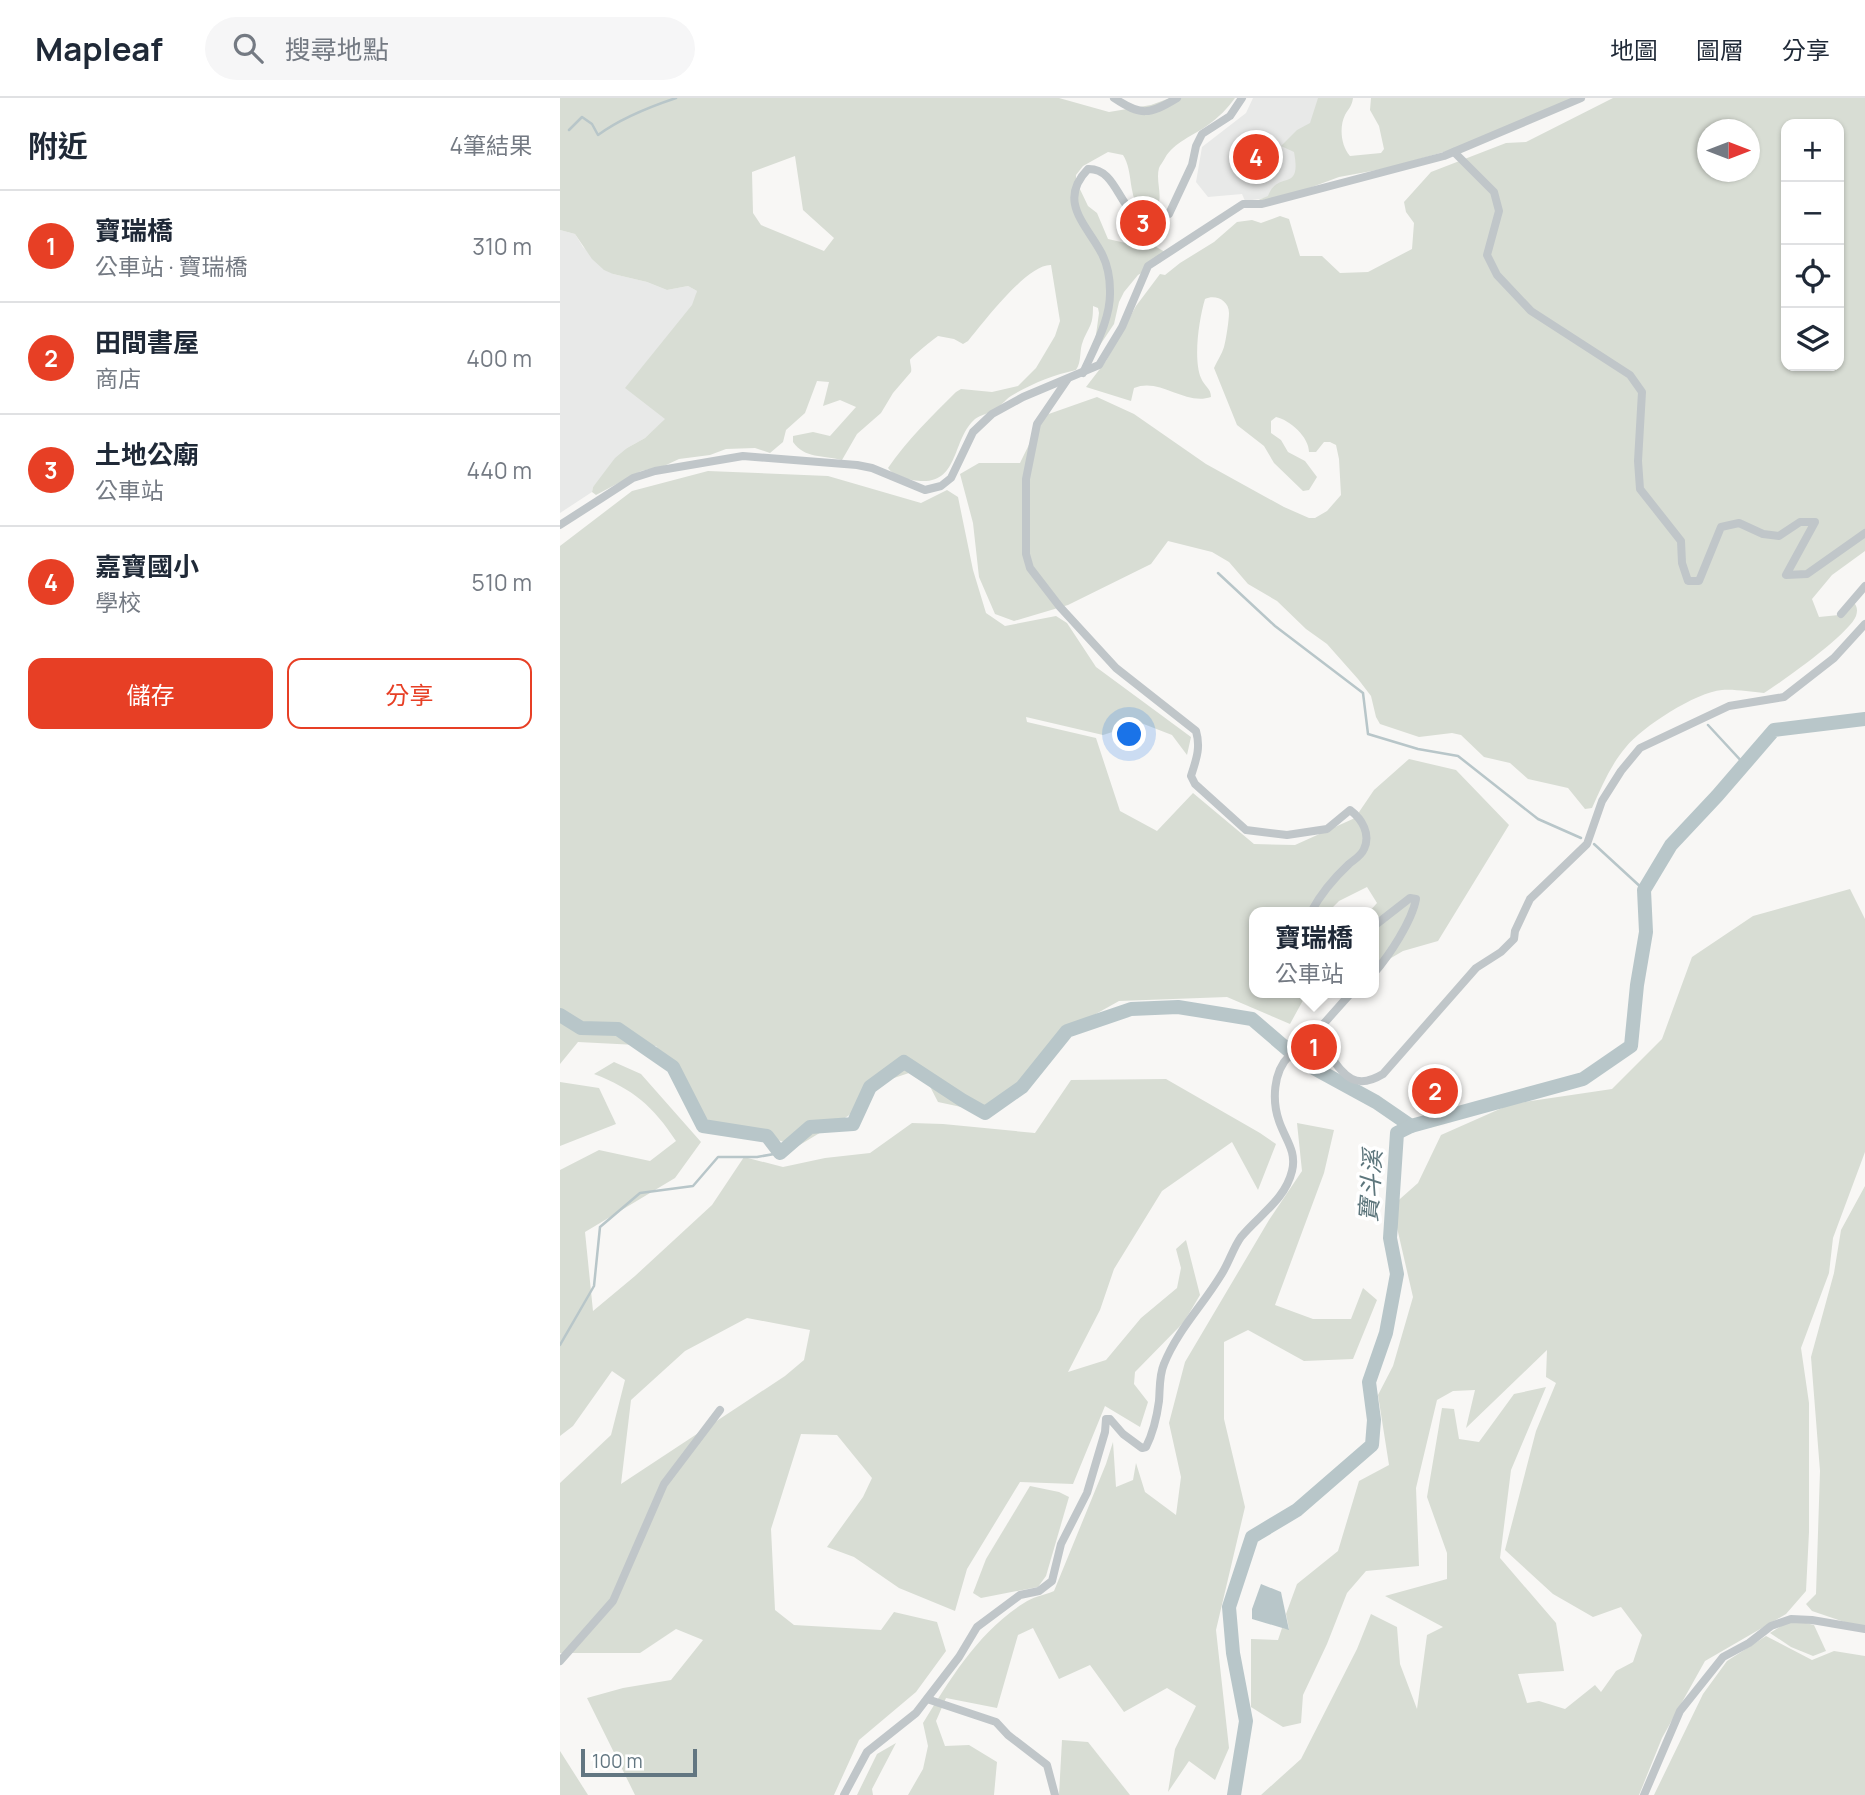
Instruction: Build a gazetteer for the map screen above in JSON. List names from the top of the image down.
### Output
{
  "water": ["寶斗溪"],
  "scale_bar": "100 m",
  "north": "right",
  "page": {
    "header": "Mapleaf",
    "search": "搜尋地點",
    "nav": ["地圖", "圖層", "分享"],
    "heading": ["附近", "4筆結果"],
    "map_buttons": ["+", "−"],
    "pins": [
      "4",
      "3",
      "1",
      "2"
    ],
    "list": [
      {
        "mark": "1",
        "name": "寶瑞橋",
        "note": "公車站 · 寶瑞橋",
        "value": "310 m"
      },
      {
        "mark": "2",
        "name": "田間書屋",
        "note": "商店",
        "value": "400 m"
      },
      {
        "mark": "3",
        "name": "土地公廟",
        "note": "公車站",
        "value": "440 m"
      },
      {
        "mark": "4",
        "name": "嘉寶國小",
        "note": "學校",
        "value": "510 m"
      }
    ],
    "buttons": ["儲存", "分享"],
    "popup": ["寶瑞橋", "公車站"],
    "scale": "100 m"
  }
}
